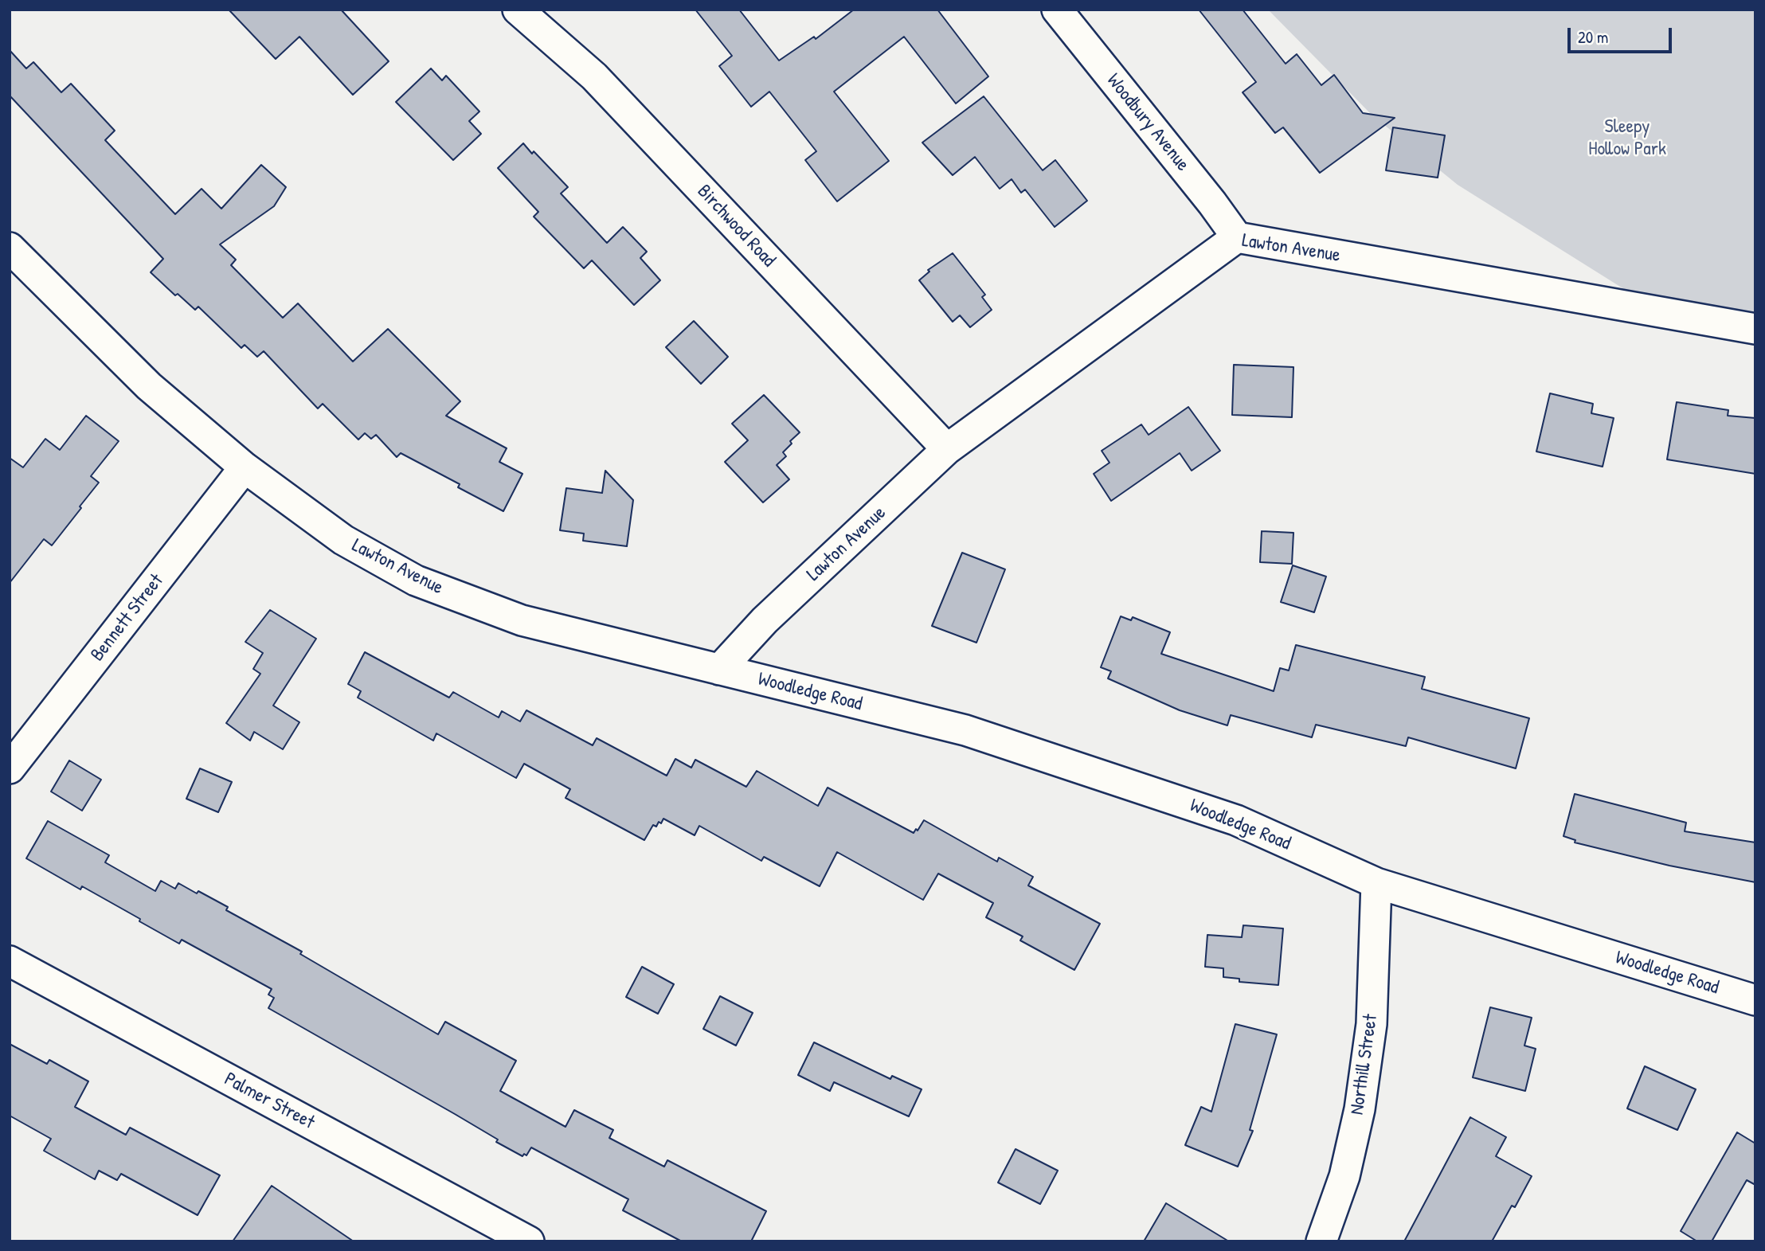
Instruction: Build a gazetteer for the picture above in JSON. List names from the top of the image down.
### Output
{
  "streets": {
    "street": [
      "Woodbury Avenue",
      "Birchwood Road",
      "Lawton Avenue",
      "Bennett Street",
      "Woodledge Road",
      "Northill Street",
      "Palmer Street"
    ]
  },
  "crossings": [
    ["Woodbury Avenue", "Lawton Avenue"],
    ["Birchwood Road", "Lawton Avenue"],
    ["Lawton Avenue", "Bennett Street"],
    ["Lawton Avenue", "Woodledge Road"],
    ["Woodledge Road", "Northill Street"]
  ],
  "parks": ["Sleepy Hollow Park"],
  "scale_bar": "20 m"
}
